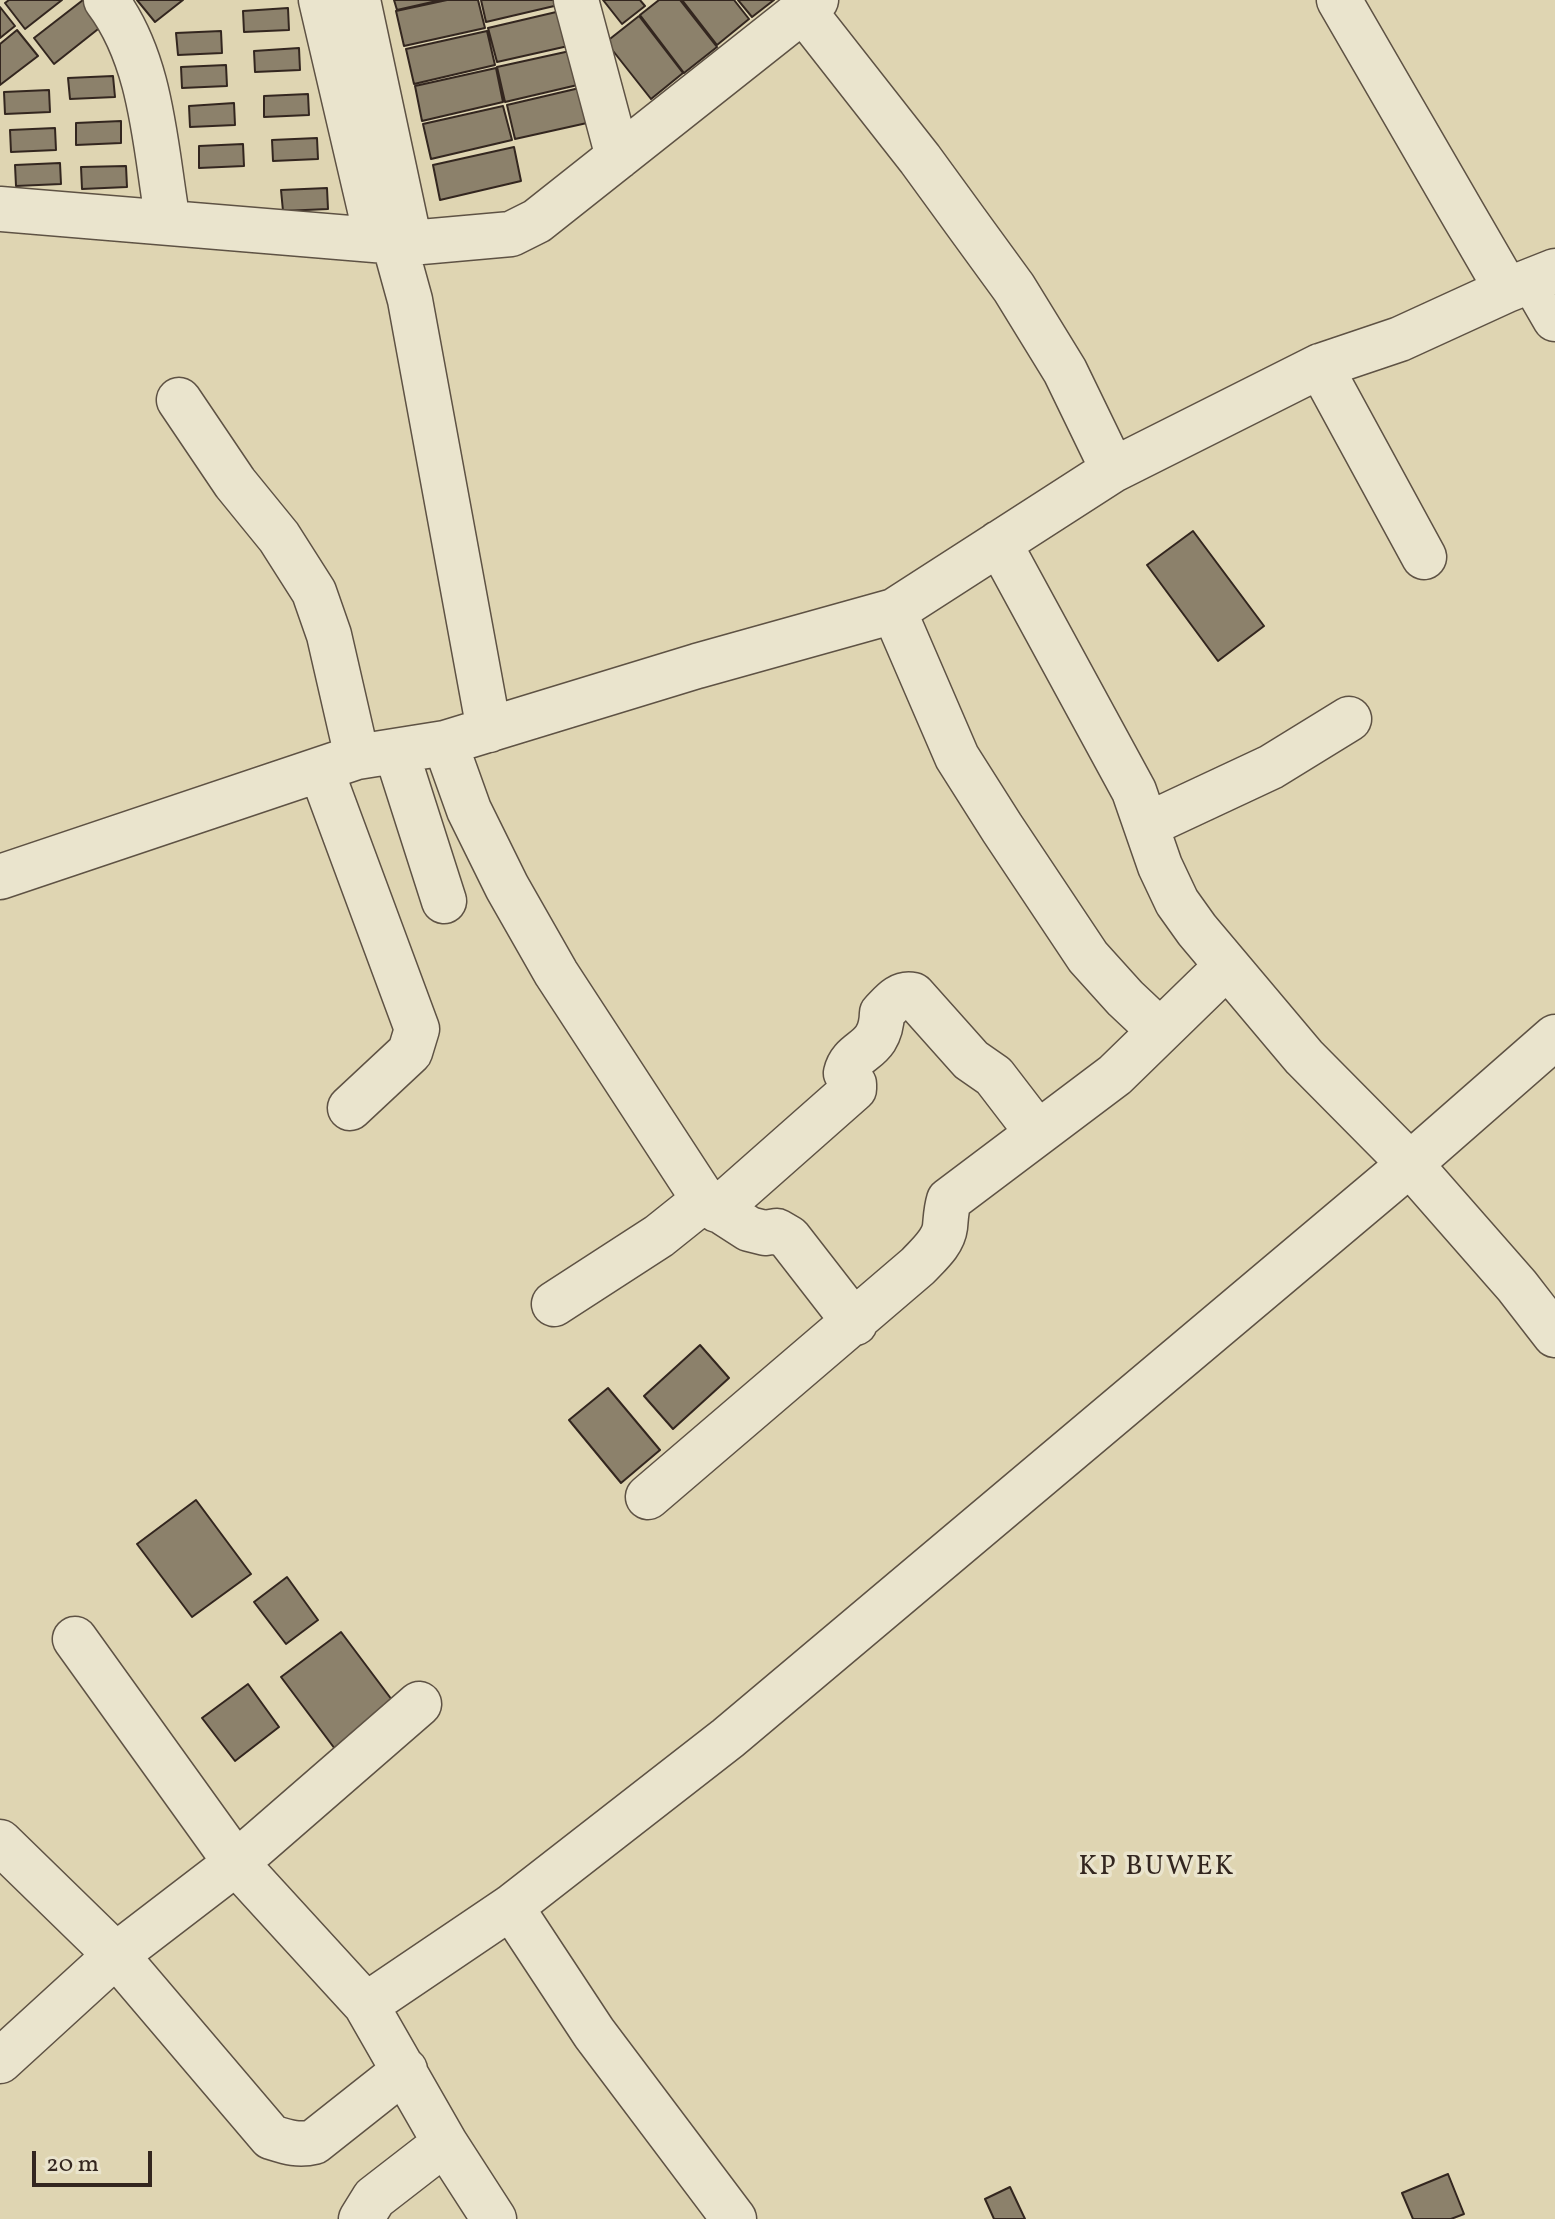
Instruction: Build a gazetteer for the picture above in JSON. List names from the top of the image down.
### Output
{
  "districts": ["KP BUWEK"],
  "scale_bar": "20 m"
}
